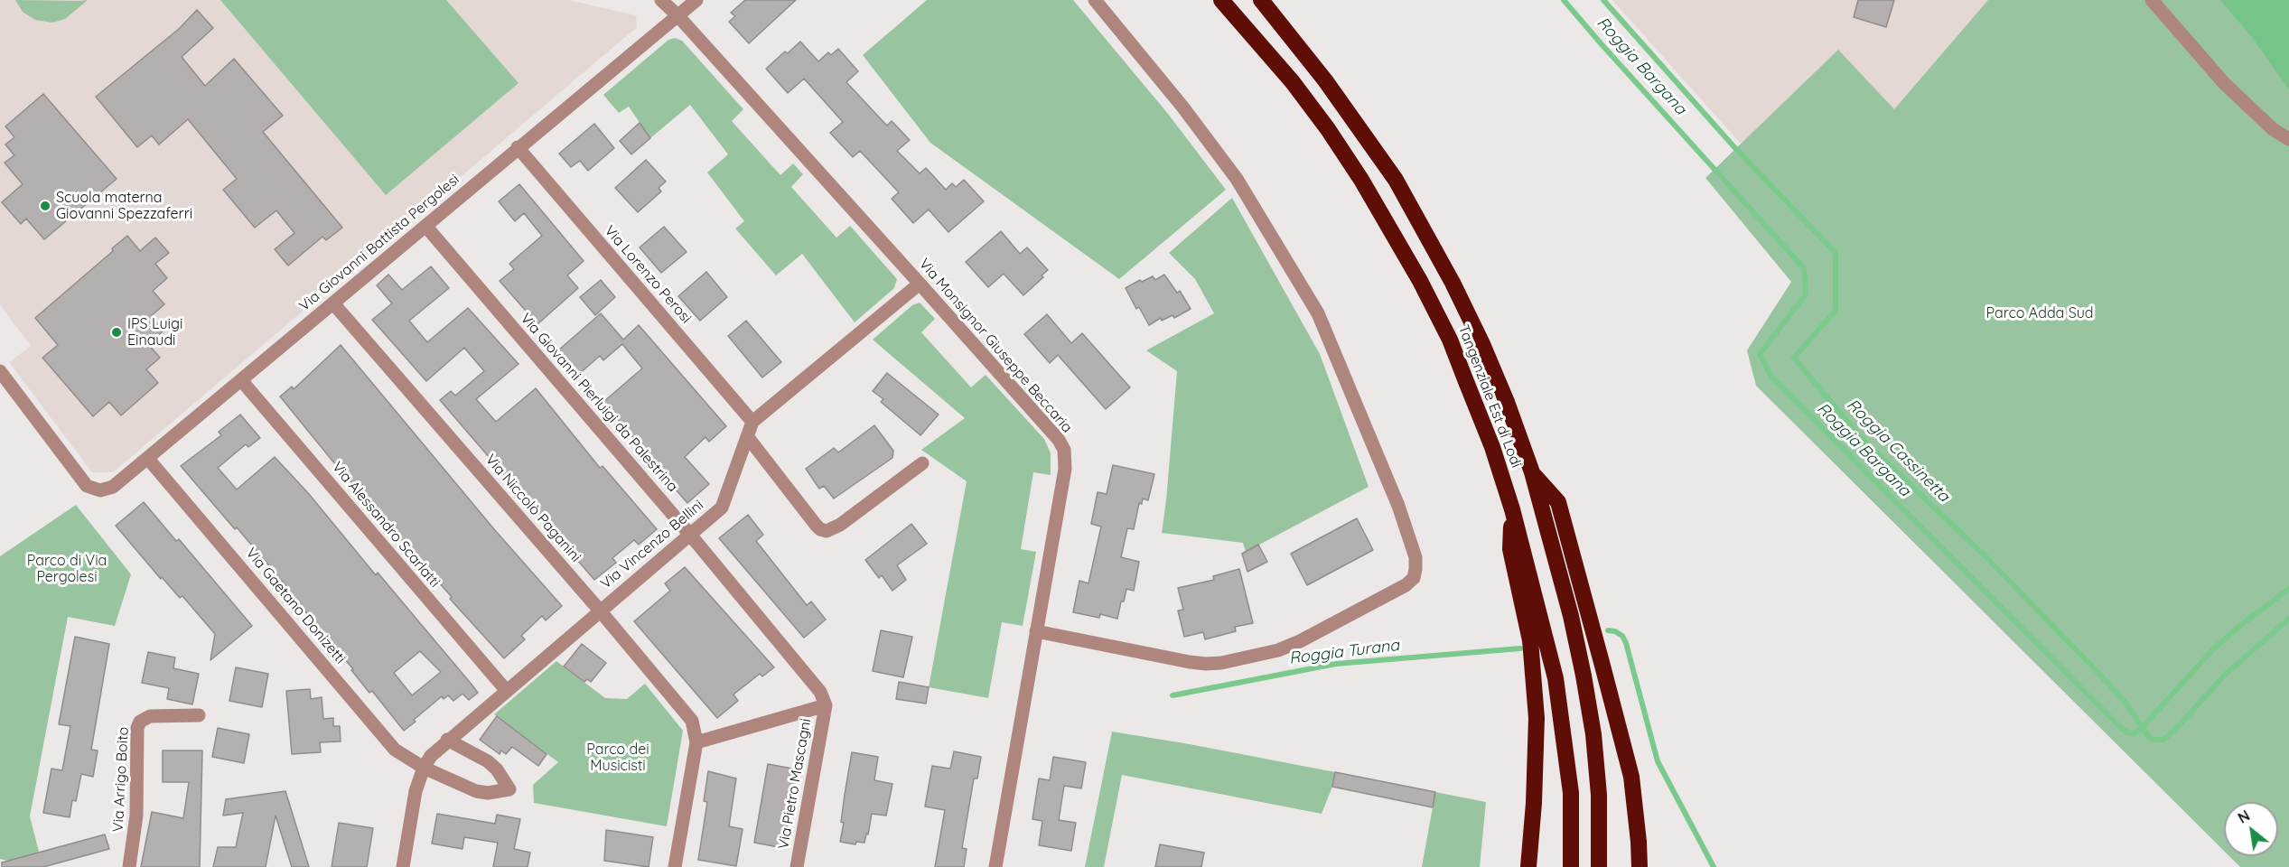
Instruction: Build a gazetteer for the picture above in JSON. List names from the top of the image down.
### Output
{
  "streets": {
    "highway": ["Tangenziale Est di Lodi"],
    "street": [
      "Via Giovanni Battista Pergolesi",
      "Via Lorenzo Perosi",
      "Via Monsignor Giuseppe Beccaria",
      "Via Giovanni Pierluigi da Palestrina",
      "Via Niccolò Paganini",
      "Via Alessandro Scarlatti",
      "Via Vincenzo Bellini",
      "Via Gaetano Donizetti",
      "Via Arrigo Boito",
      "Via Pietro Mascagni"
    ]
  },
  "crossings": [
    ["Via Giovanni Battista Pergolesi", "Via Lorenzo Perosi"],
    ["Via Giovanni Battista Pergolesi", "Via Monsignor Giuseppe Beccaria"],
    ["Via Giovanni Battista Pergolesi", "Via Giovanni Pierluigi da Palestrina"],
    ["Via Giovanni Battista Pergolesi", "Via Niccolò Paganini"],
    ["Via Giovanni Battista Pergolesi", "Via Alessandro Scarlatti"],
    ["Via Giovanni Battista Pergolesi", "Via Gaetano Donizetti"],
    ["Via Lorenzo Perosi", "Via Vincenzo Bellini"],
    ["Via Monsignor Giuseppe Beccaria", "Via Vincenzo Bellini"],
    ["Via Giovanni Pierluigi da Palestrina", "Via Vincenzo Bellini"],
    ["Via Giovanni Pierluigi da Palestrina", "Via Pietro Mascagni"],
    ["Via Niccolò Paganini", "Via Vincenzo Bellini"],
    ["Via Alessandro Scarlatti", "Via Vincenzo Bellini"],
    ["Via Vincenzo Bellini", "Via Gaetano Donizetti"]
  ],
  "water": ["Roggia Bargana", "Roggia Cassinetta", "Roggia Turana"],
  "parks": ["Parco Adda Sud", "Parco di Via Pergolesi", "Parco dei Musicisti"],
  "places": ["Scuola materna Giovanni Spezzaferri", "IPS Luigi Einaudi"],
  "north": "top left"
}
